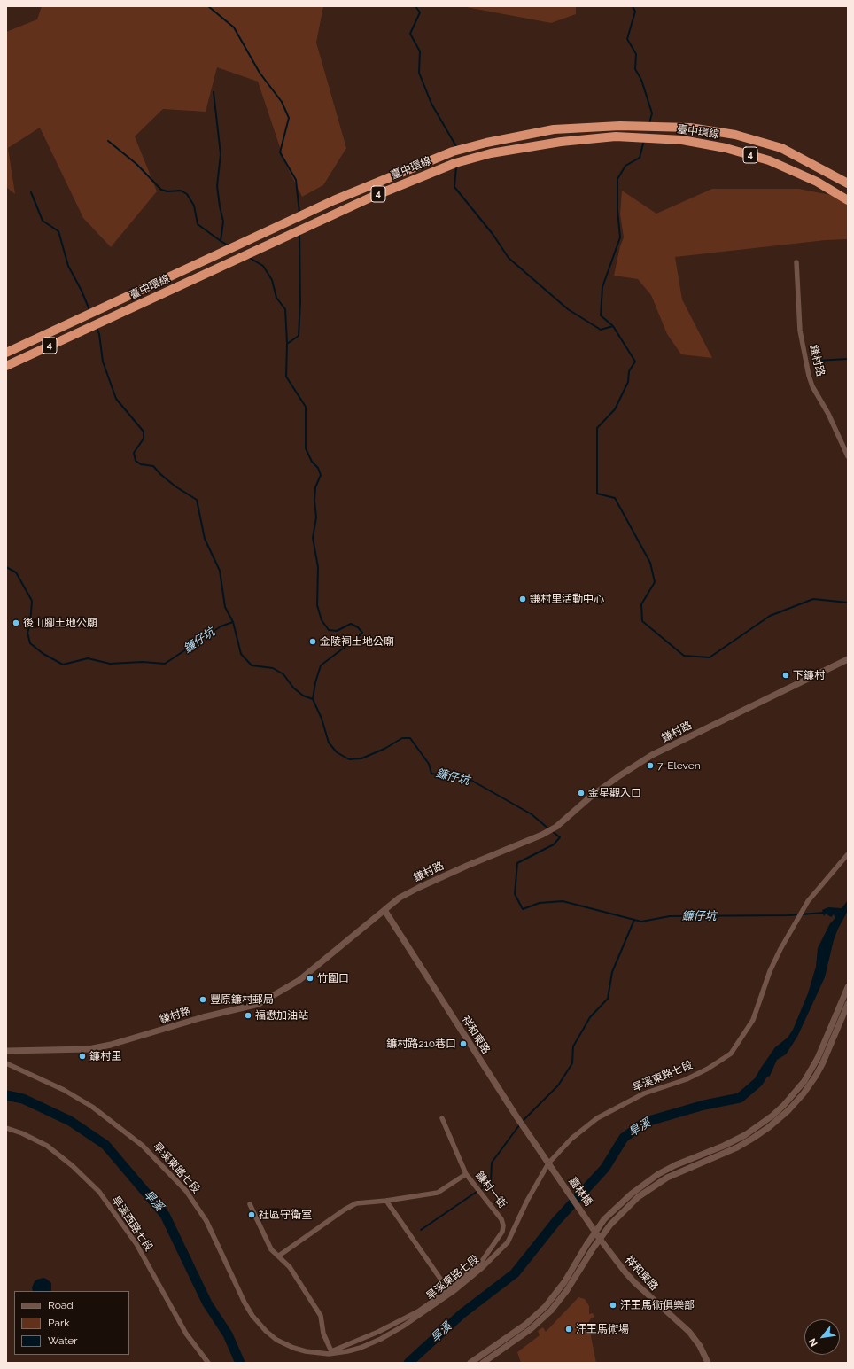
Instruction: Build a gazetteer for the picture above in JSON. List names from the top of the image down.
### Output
{
  "streets": {
    "highway": ["臺中環線", "4"],
    "street": [
      "鎌村路",
      "祥和東路",
      "旱溪東路七段",
      "鐮村一街",
      "嘉林橋",
      "旱溪西路七段"
    ]
  },
  "crossings": [
    ["鎌村路", "祥和東路"],
    ["祥和東路", "旱溪東路七段"],
    ["祥和東路", "嘉林橋"]
  ],
  "water": ["鐮仔坑", "旱溪"],
  "places": [
    "鎌村里活動中心",
    "後山腳土地公廟",
    "金陵祠土地公廟",
    "下鐮村",
    "7-Eleven",
    "金星觀入口",
    "竹圍口",
    "豐原鐮村郵局",
    "福懋加油站",
    "鐮村路210巷口",
    "鐮村里",
    "社區守衛室",
    "汗王馬術俱樂部",
    "汗王馬術場"
  ],
  "legend": ["Road", "Park", "Water"],
  "north": "bottom left"
}
